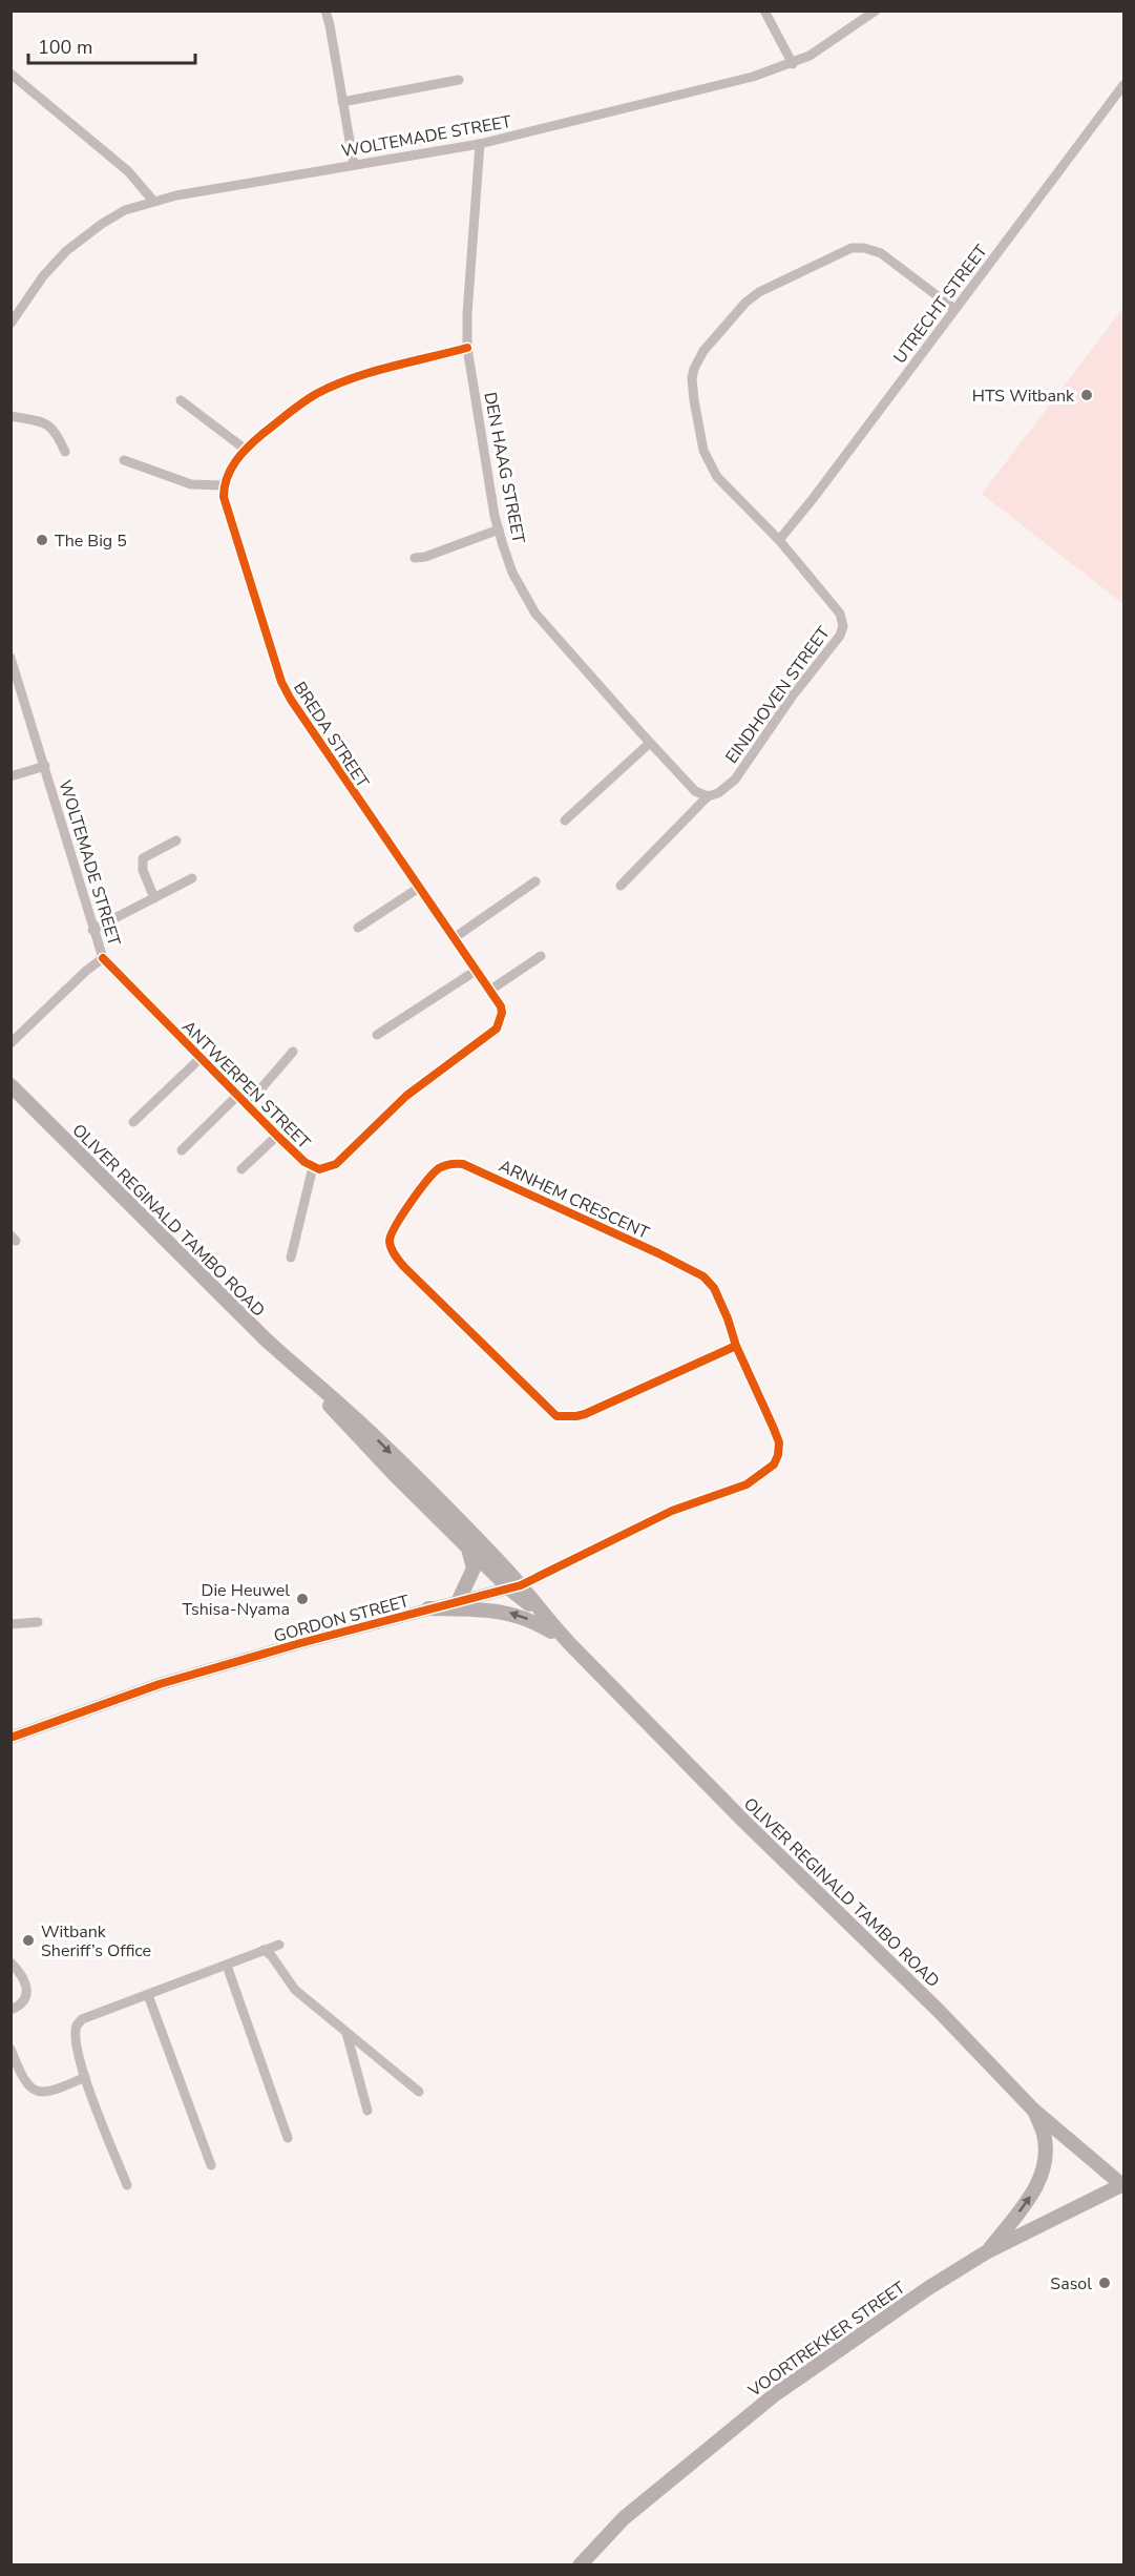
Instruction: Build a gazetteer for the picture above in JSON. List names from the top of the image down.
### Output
{
  "streets": {
    "main road": ["OLIVER REGINALD TAMBO ROAD", "VOORTREKKER STREET"],
    "street": [
      "WOLTEMADE STREET",
      "UTRECHT STREET",
      "DEN HAAG STREET",
      "EINDHOVEN STREET",
      "BREDA STREET",
      "ANTWERPEN STREET",
      "ARNHEM CRESCENT",
      "GORDON STREET"
    ]
  },
  "crossings": [
    ["WOLTEMADE STREET", "DEN HAAG STREET"],
    ["WOLTEMADE STREET", "ANTWERPEN STREET"],
    ["UTRECHT STREET", "EINDHOVEN STREET"],
    ["DEN HAAG STREET", "EINDHOVEN STREET"],
    ["BREDA STREET", "ANTWERPEN STREET"],
    ["ARNHEM CRESCENT", "GORDON STREET"],
    ["OLIVER REGINALD TAMBO ROAD", "GORDON STREET"],
    ["OLIVER REGINALD TAMBO ROAD", "VOORTREKKER STREET"]
  ],
  "places": [
    "HTS Witbank",
    "The Big 5",
    "Die Heuwel Tshisa-Nyama",
    "Witbank Sheriff’s Office",
    "Sasol"
  ],
  "scale_bar": "100 m"
}
